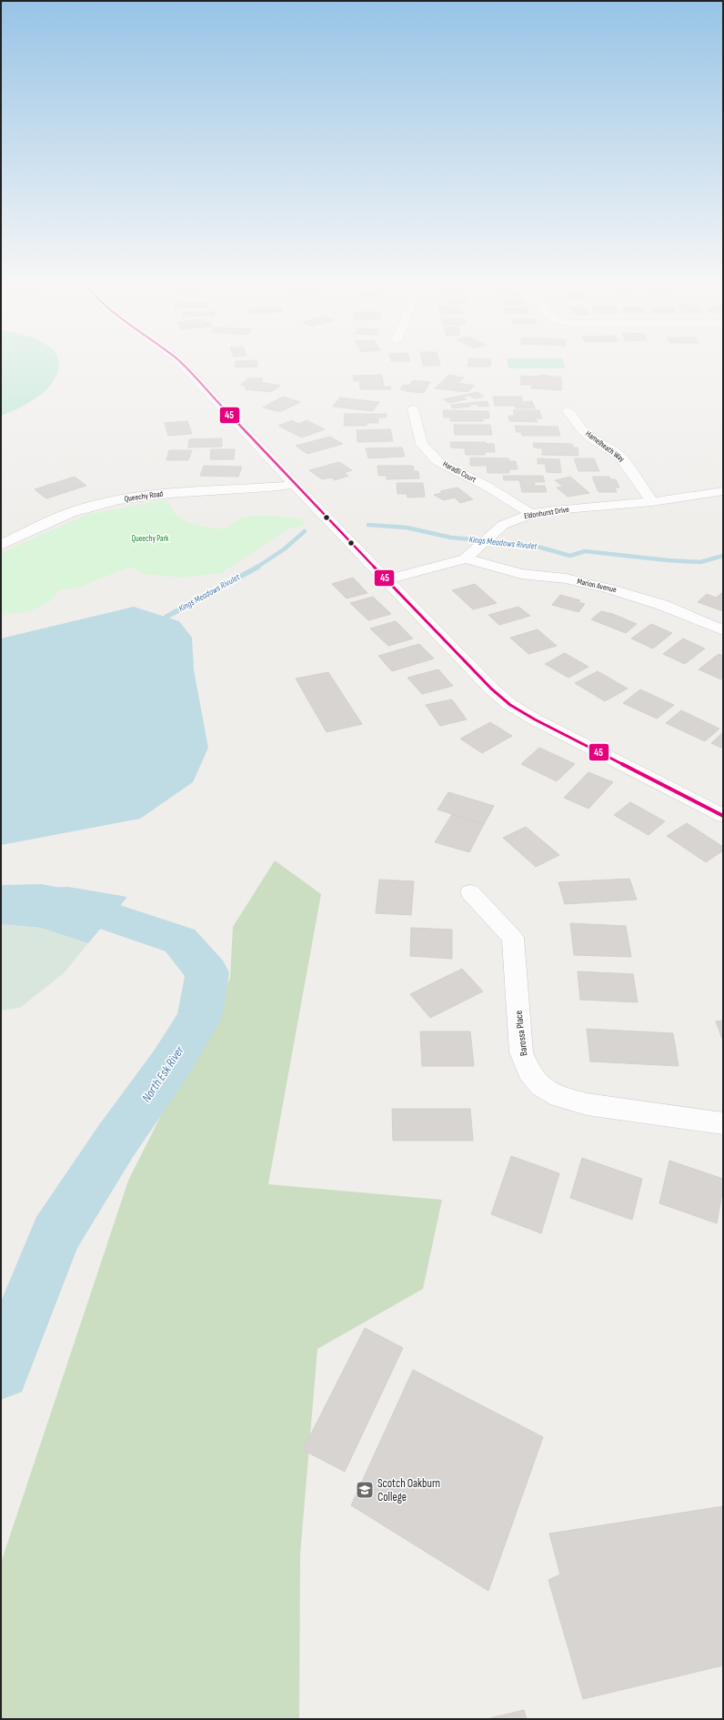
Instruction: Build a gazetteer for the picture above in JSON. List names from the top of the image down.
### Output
{
  "streets": {
    "street": [
      "Hamelheath Way",
      "Haradli Court",
      "Queechy Road",
      "Eldonhurst Drive",
      "Marion Avenue",
      "Barossa Place"
    ]
  },
  "crossings": [
    ["Hamelheath Way", "Eldonhurst Drive"],
    ["Haradli Court", "Eldonhurst Drive"],
    ["Eldonhurst Drive", "Marion Avenue"]
  ],
  "water": ["Kings Meadows Rivulet", "North Esk River"],
  "parks": ["Queechy Park"],
  "places": {
    "school or university": ["Scotch Oakburn College"]
  },
  "lines": ["transit line 45"]
}
